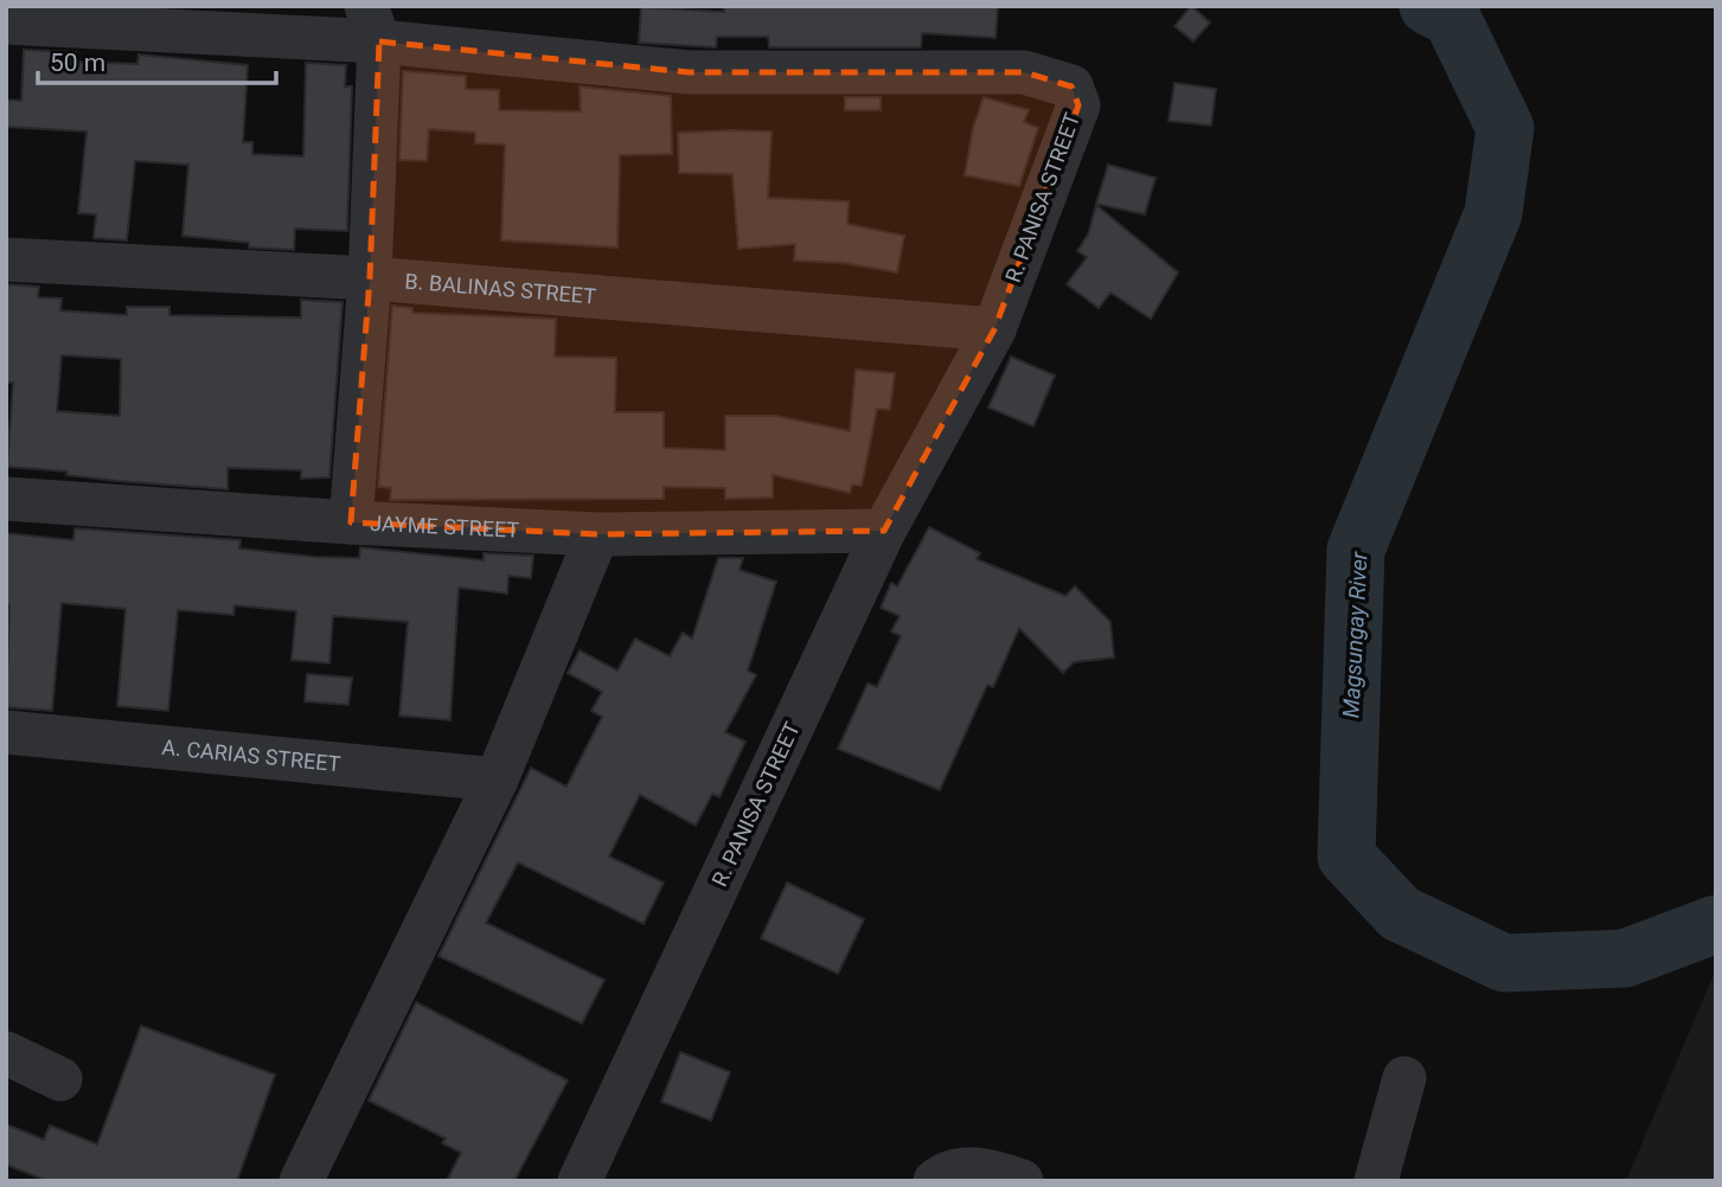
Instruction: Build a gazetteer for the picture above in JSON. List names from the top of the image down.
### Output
{
  "streets": {
    "street": [
      "R. PANISA STREET",
      "B. BALINAS STREET",
      "JAYME STREET",
      "A. CARIAS STREET"
    ]
  },
  "crossings": [
    ["R. PANISA STREET", "B. BALINAS STREET"],
    ["R. PANISA STREET", "JAYME STREET"]
  ],
  "water": ["Magsungay River"],
  "scale_bar": "50 m"
}
